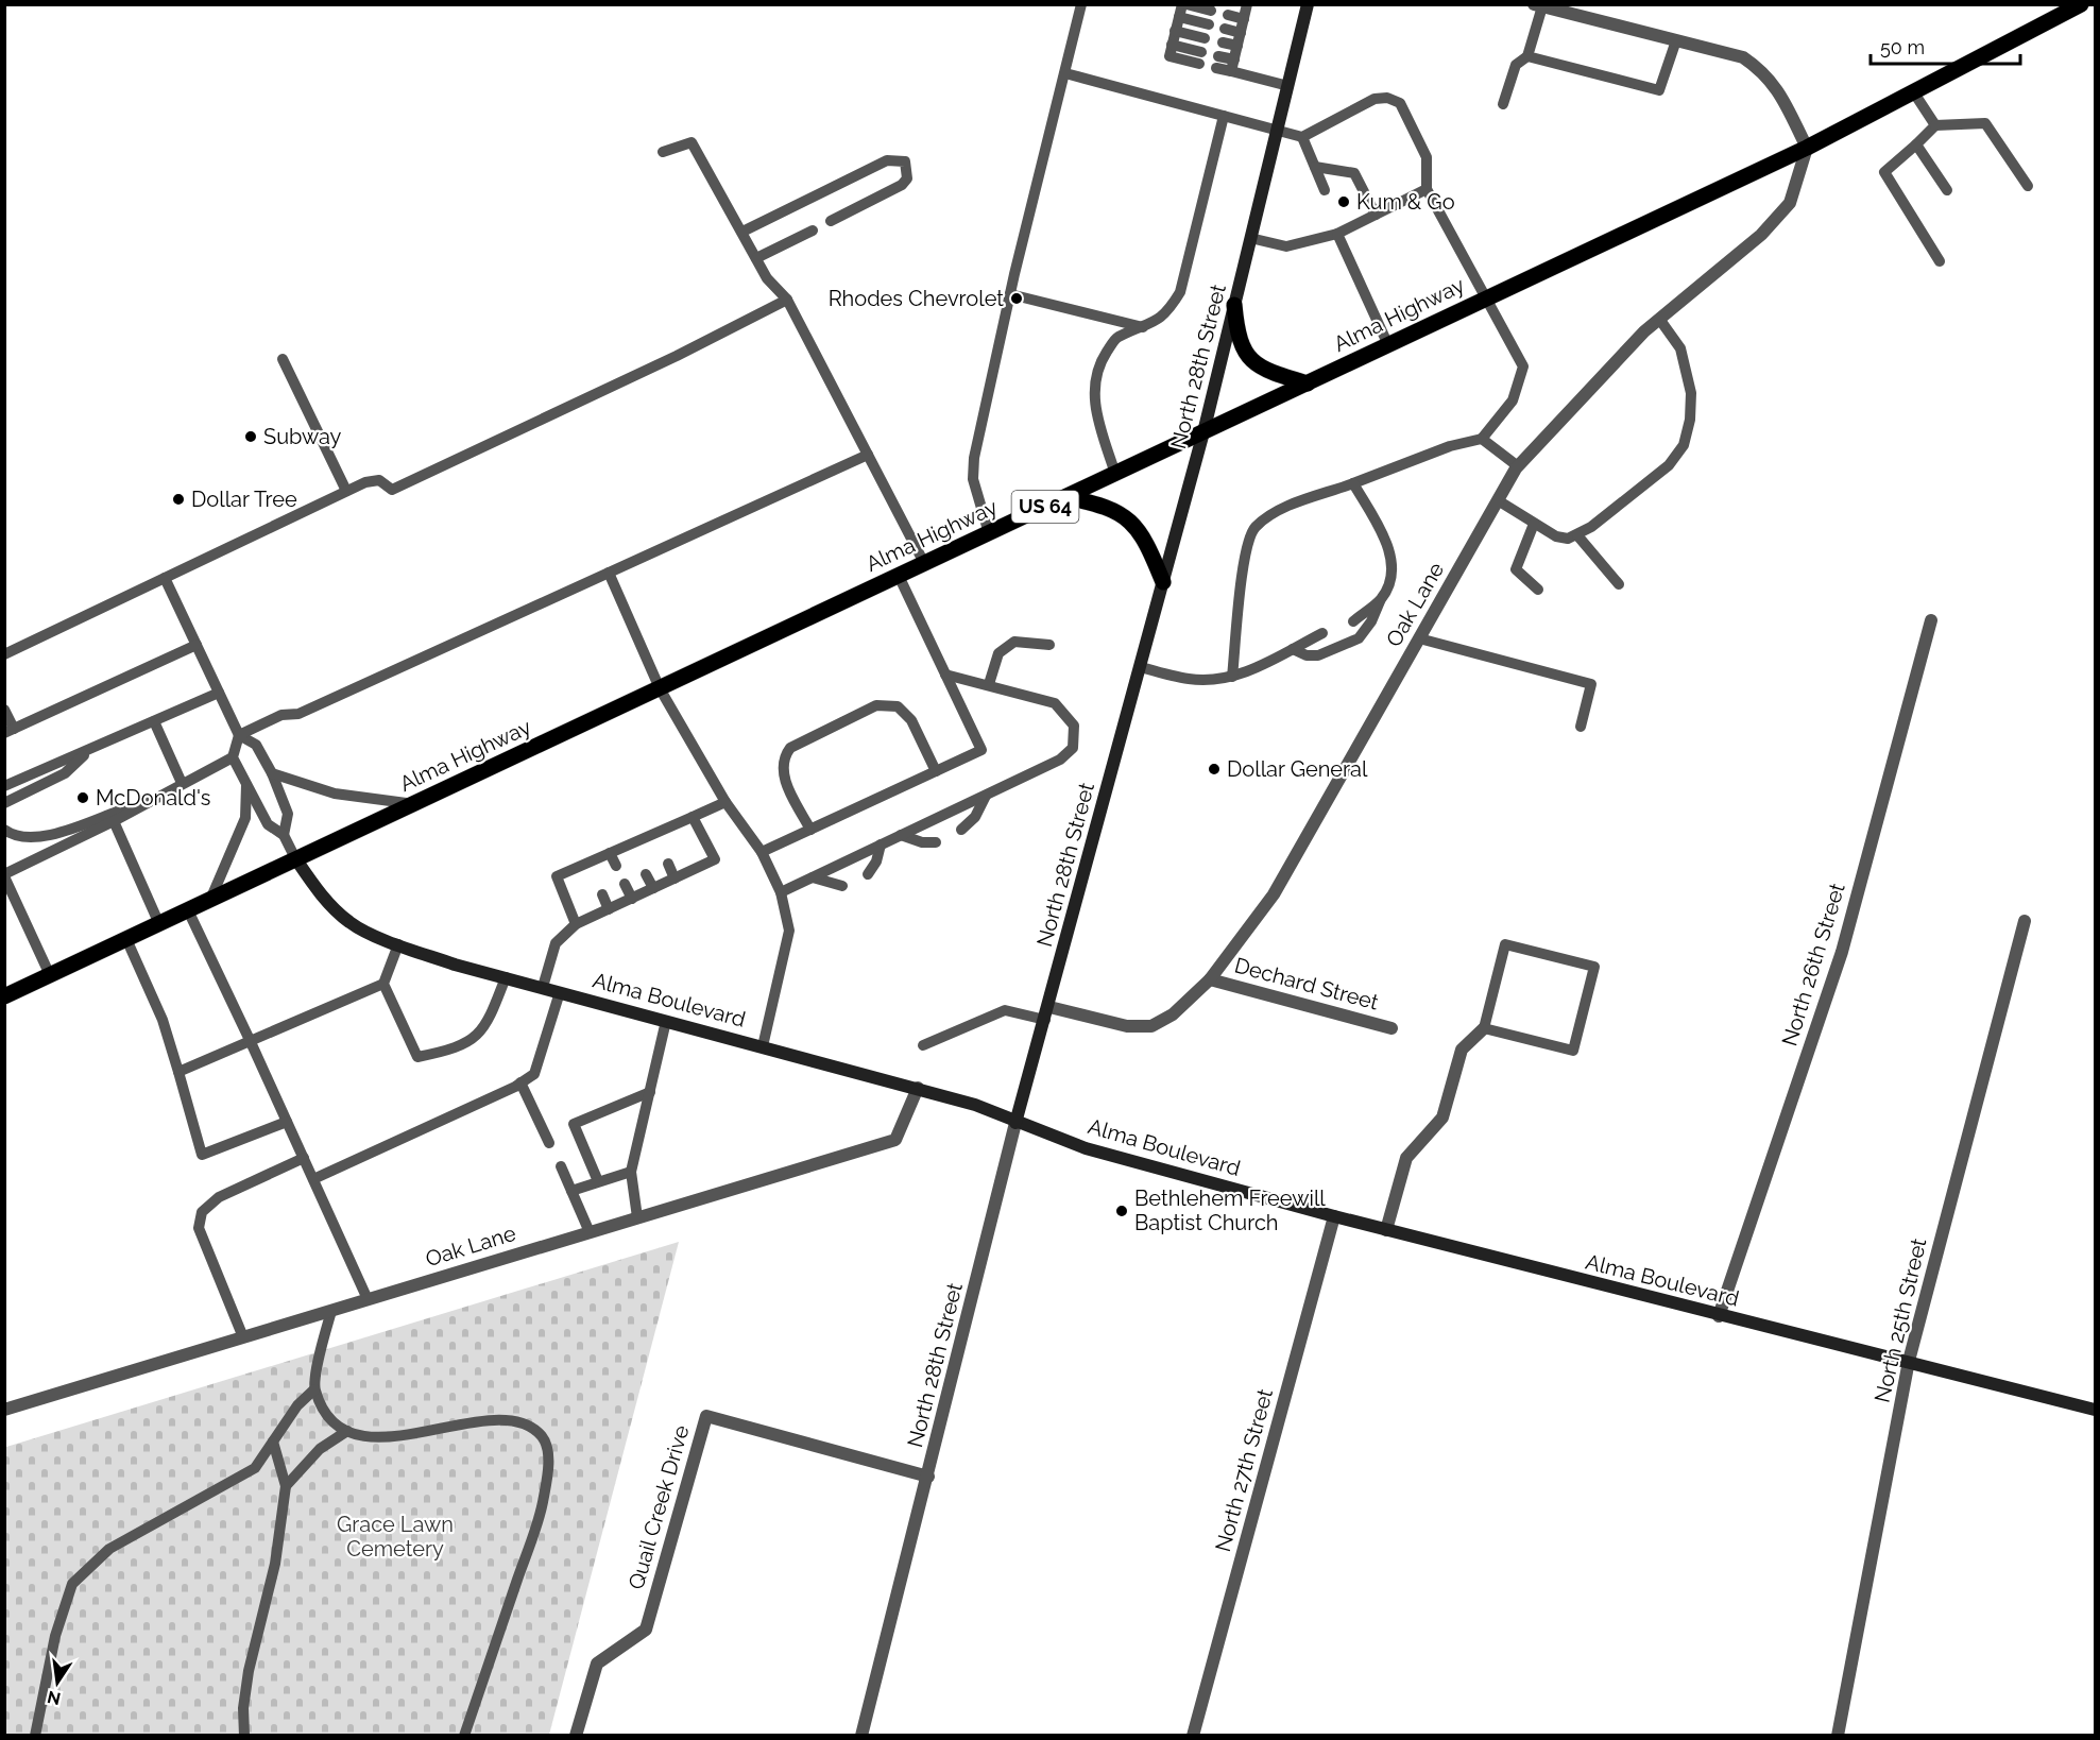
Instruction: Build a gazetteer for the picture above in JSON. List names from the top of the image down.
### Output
{
  "streets": {
    "main road": ["Alma Highway", "US 64"],
    "street": [
      "North 28th Street",
      "Oak Lane",
      "North 26th Street",
      "Dechard Street",
      "Alma Boulevard",
      "North 25th Street",
      "North 27th Street",
      "Quail Creek Drive"
    ]
  },
  "crossings": [
    ["Alma Highway", "North 28th Street"],
    ["Alma Highway", "Oak Lane"],
    ["Alma Highway", "Alma Boulevard"],
    ["North 28th Street", "Oak Lane"],
    ["North 28th Street", "Alma Boulevard"],
    ["North 28th Street", "Quail Creek Drive"],
    ["Oak Lane", "Dechard Street"],
    ["Oak Lane", "Alma Boulevard"],
    ["North 26th Street", "Alma Boulevard"],
    ["Alma Boulevard", "North 25th Street"],
    ["Alma Boulevard", "North 27th Street"]
  ],
  "parks": ["Grace Lawn Cemetery"],
  "places": [
    "Kum & Go",
    "Rhodes Chevrolet",
    "Subway",
    "Dollar Tree",
    "Dollar General",
    "McDonald's",
    "Bethlehem Freewill Baptist Church"
  ],
  "scale_bar": "50 m",
  "north": "bottom"
}
